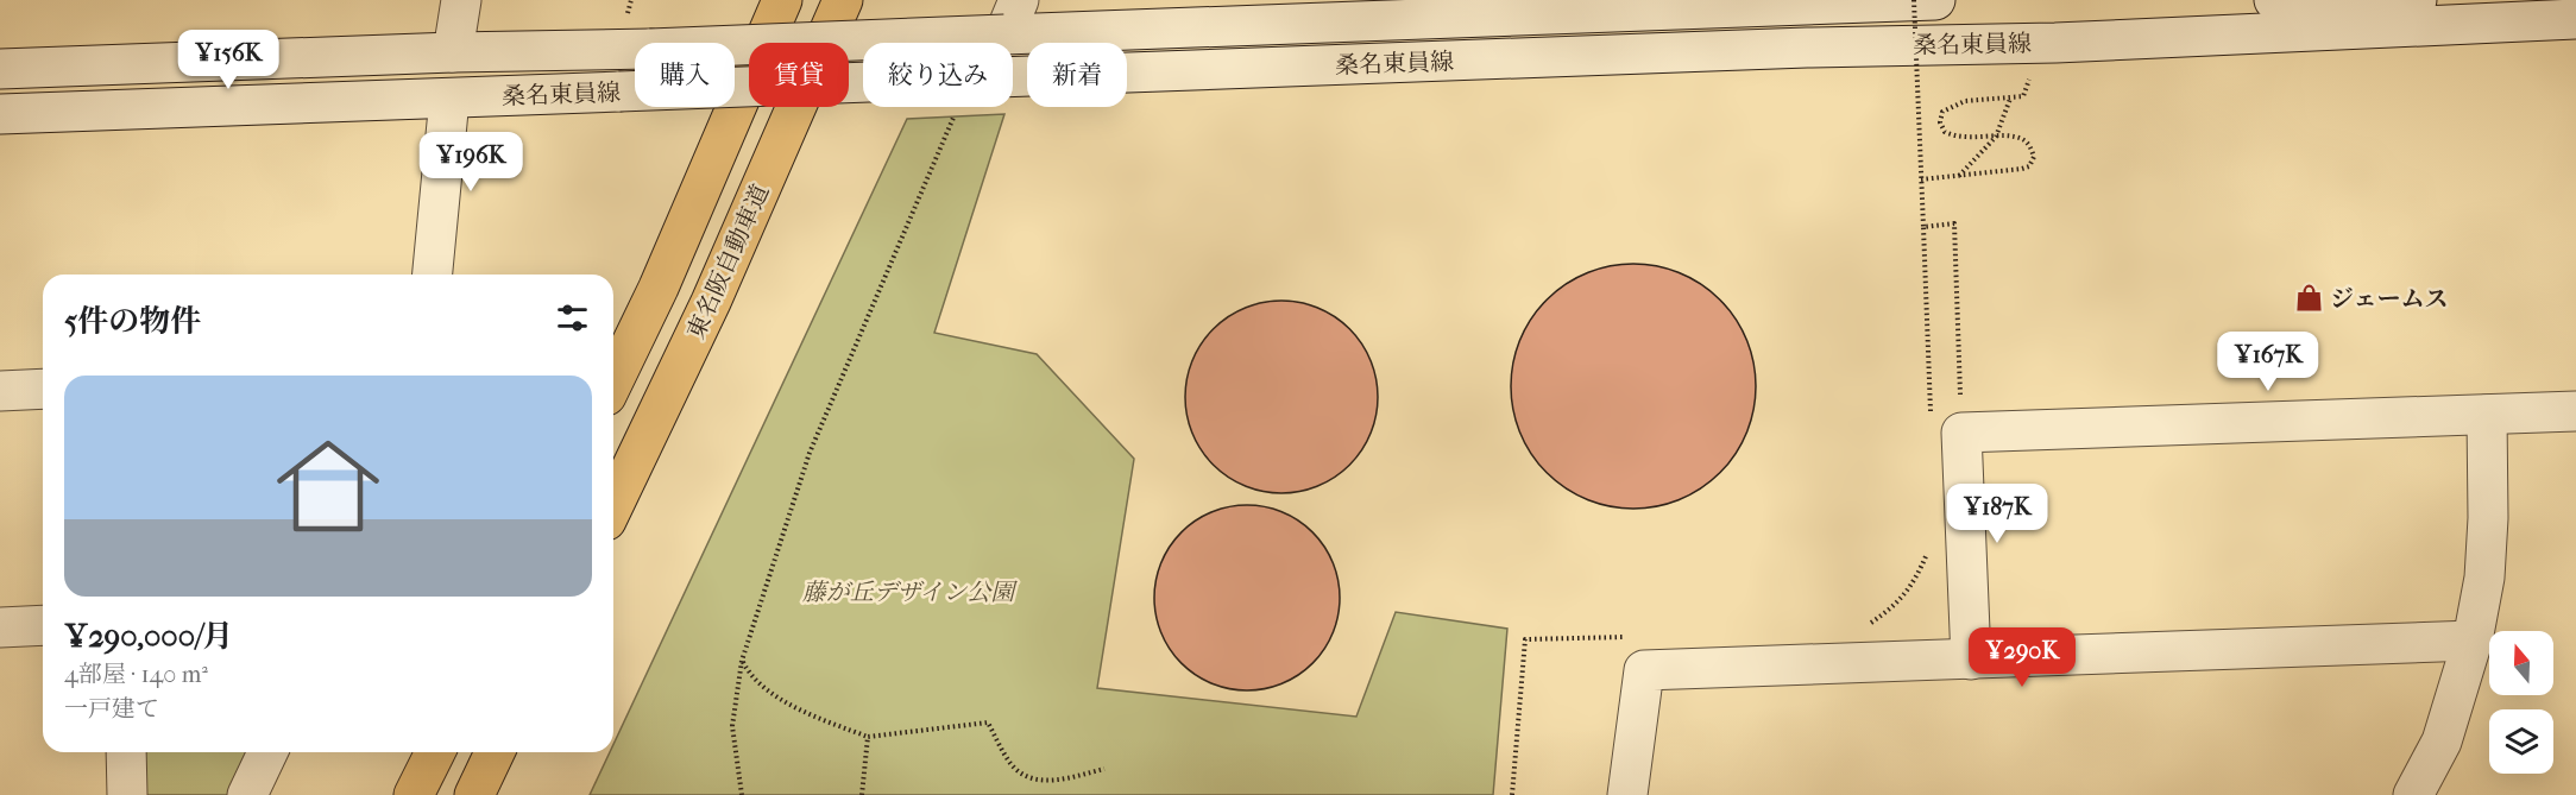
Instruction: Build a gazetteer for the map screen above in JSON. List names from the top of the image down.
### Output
{
  "streets": {
    "highway": ["東名阪自動車道"],
    "main road": ["桑名東員線"]
  },
  "parks": ["藤が丘デザイン公園"],
  "places": {
    "shop": ["ジェームス"]
  },
  "north": "top",
  "page": {
    "price": [
      "¥156K",
      "¥196K",
      "¥167K",
      "¥187K",
      "¥290K"
    ],
    "chip": [
      "購入",
      "賃貸",
      "絞り込み",
      "新着"
    ],
    "heading": "5件の物件",
    "list": [
      {
        "name": "¥290,000/月",
        "note": "4部屋 · 140 m² · 一戸建て"
      }
    ]
  }
}
